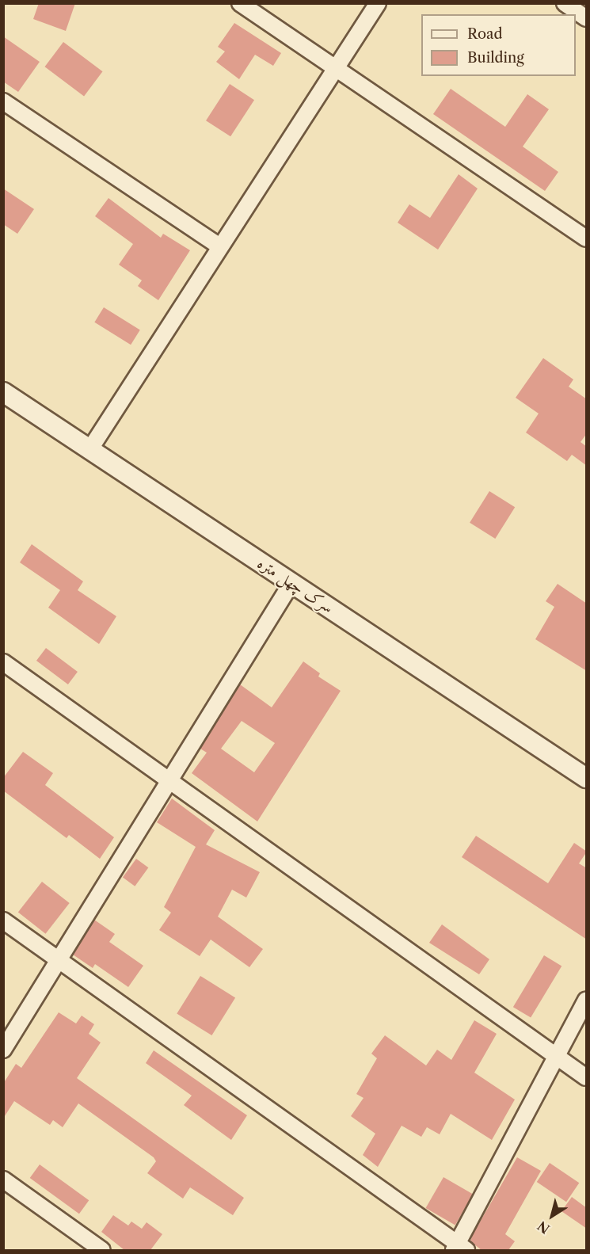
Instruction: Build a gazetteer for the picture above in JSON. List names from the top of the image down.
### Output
{
  "streets": {
    "street": ["سرک چهل متره"]
  },
  "legend": ["Road", "Building"],
  "north": "bottom left"
}
